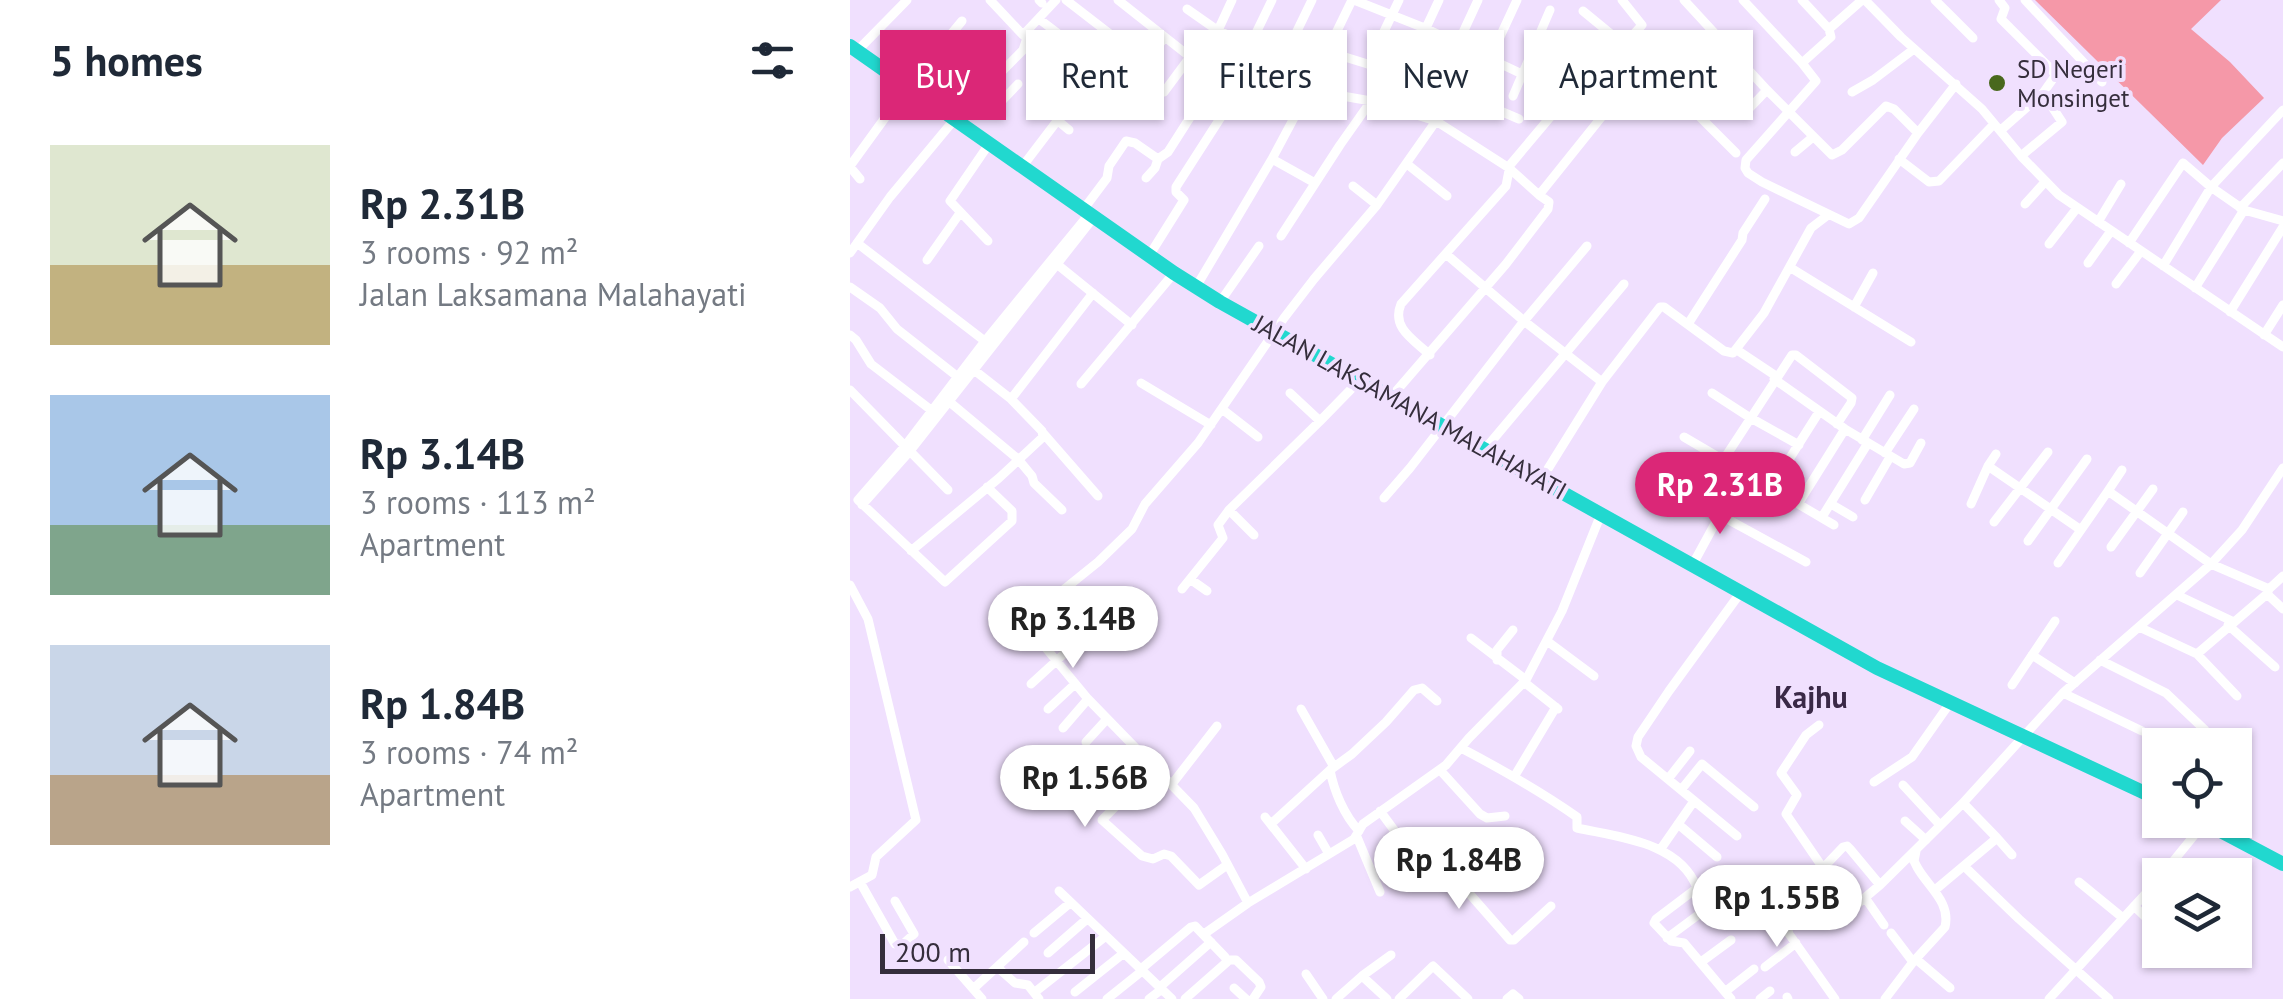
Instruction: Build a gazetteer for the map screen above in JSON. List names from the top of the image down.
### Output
{
  "streets": {
    "highway": ["JALAN LAKSAMANA MALAHAYATI"]
  },
  "districts": ["Kajhu"],
  "places": ["SD Negeri Monsinget"],
  "scale_bar": "200 m",
  "page": {
    "heading": "5 homes",
    "chip": [
      "Buy",
      "Rent",
      "Filters",
      "New",
      "Apartment"
    ],
    "list": [
      {
        "name": "Rp 2.31B",
        "note": "3 rooms · 92 m² · Jalan Laksamana Malahayati"
      },
      {
        "name": "Rp 3.14B",
        "note": "3 rooms · 113 m² · Apartment"
      },
      {
        "name": "Rp 1.84B",
        "note": "3 rooms · 74 m² · Apartment"
      }
    ],
    "price": [
      "Rp 2.31B",
      "Rp 3.14B",
      "Rp 1.56B",
      "Rp 1.84B",
      "Rp 1.55B"
    ],
    "scale": "200 m"
  }
}
